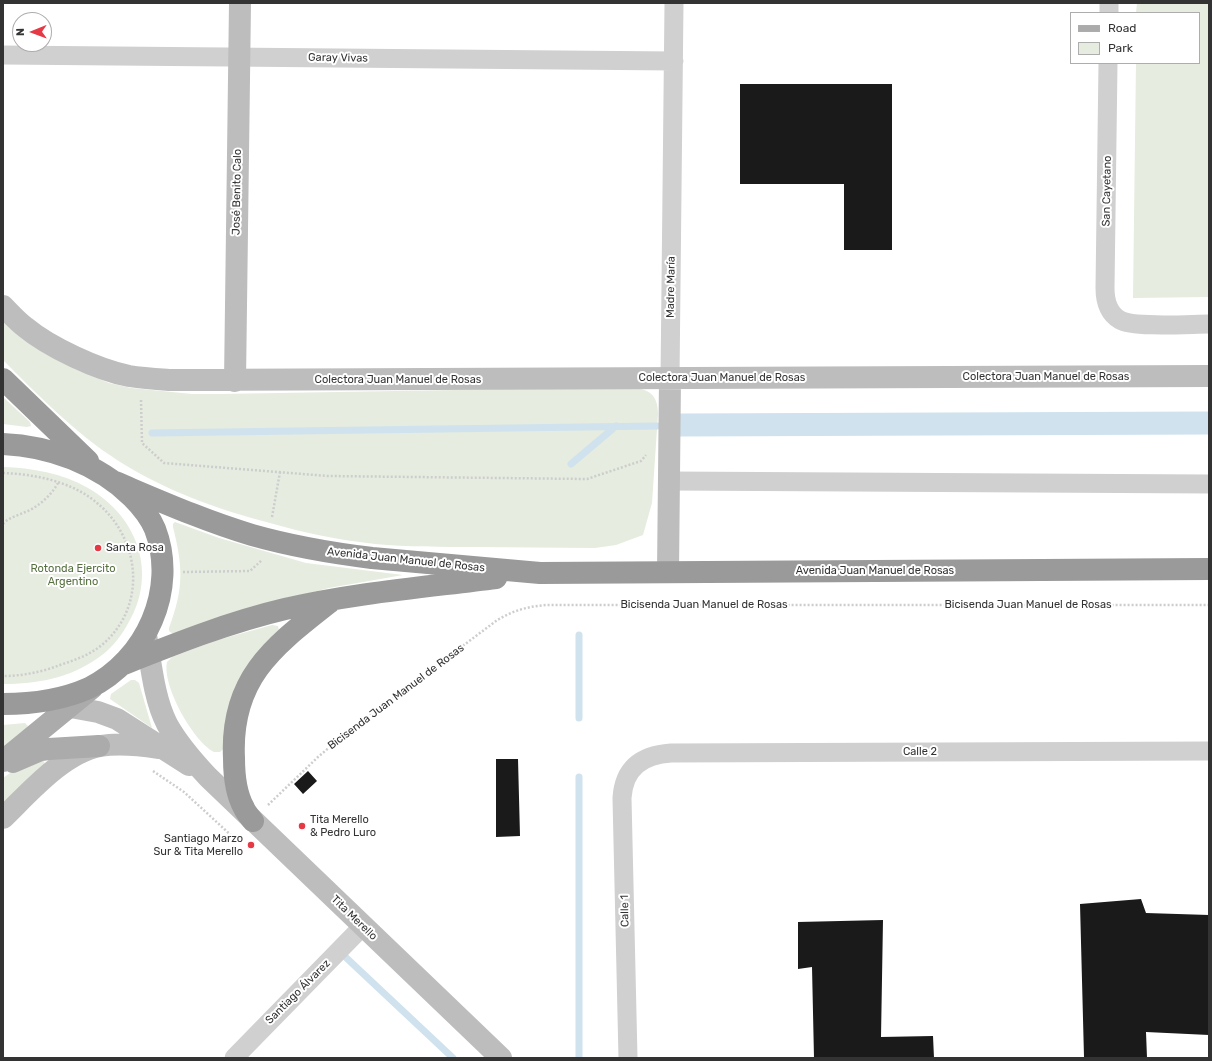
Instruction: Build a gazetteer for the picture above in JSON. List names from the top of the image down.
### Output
{
  "streets": {
    "highway": ["Avenida Juan Manuel de Rosas"],
    "street": [
      "Garay Vivas",
      "San Cayetano",
      "José Benito Calo",
      "Madre María",
      "Colectora Juan Manuel de Rosas",
      "Calle 2",
      "Calle 1",
      "Tita Merello",
      "Santiago Álvarez"
    ],
    "path": ["Bicisenda Juan Manuel de Rosas"]
  },
  "crossings": [
    ["Garay Vivas", "José Benito Calo"],
    ["Garay Vivas", "Madre María"],
    ["José Benito Calo", "Colectora Juan Manuel de Rosas"],
    ["Madre María", "Colectora Juan Manuel de Rosas"],
    ["Madre María", "Avenida Juan Manuel de Rosas"],
    ["Avenida Juan Manuel de Rosas", "Tita Merello"],
    ["Bicisenda Juan Manuel de Rosas", "Tita Merello"],
    ["Calle 2", "Calle 1"],
    ["Tita Merello", "Santiago Álvarez"]
  ],
  "parks": ["Rotonda Ejercito Argentino"],
  "places": ["Santa Rosa", "Tita Merello & Pedro Luro", "Santiago Marzo Sur & Tita Merello"],
  "legend": ["Road", "Park"],
  "north": "left"
}
